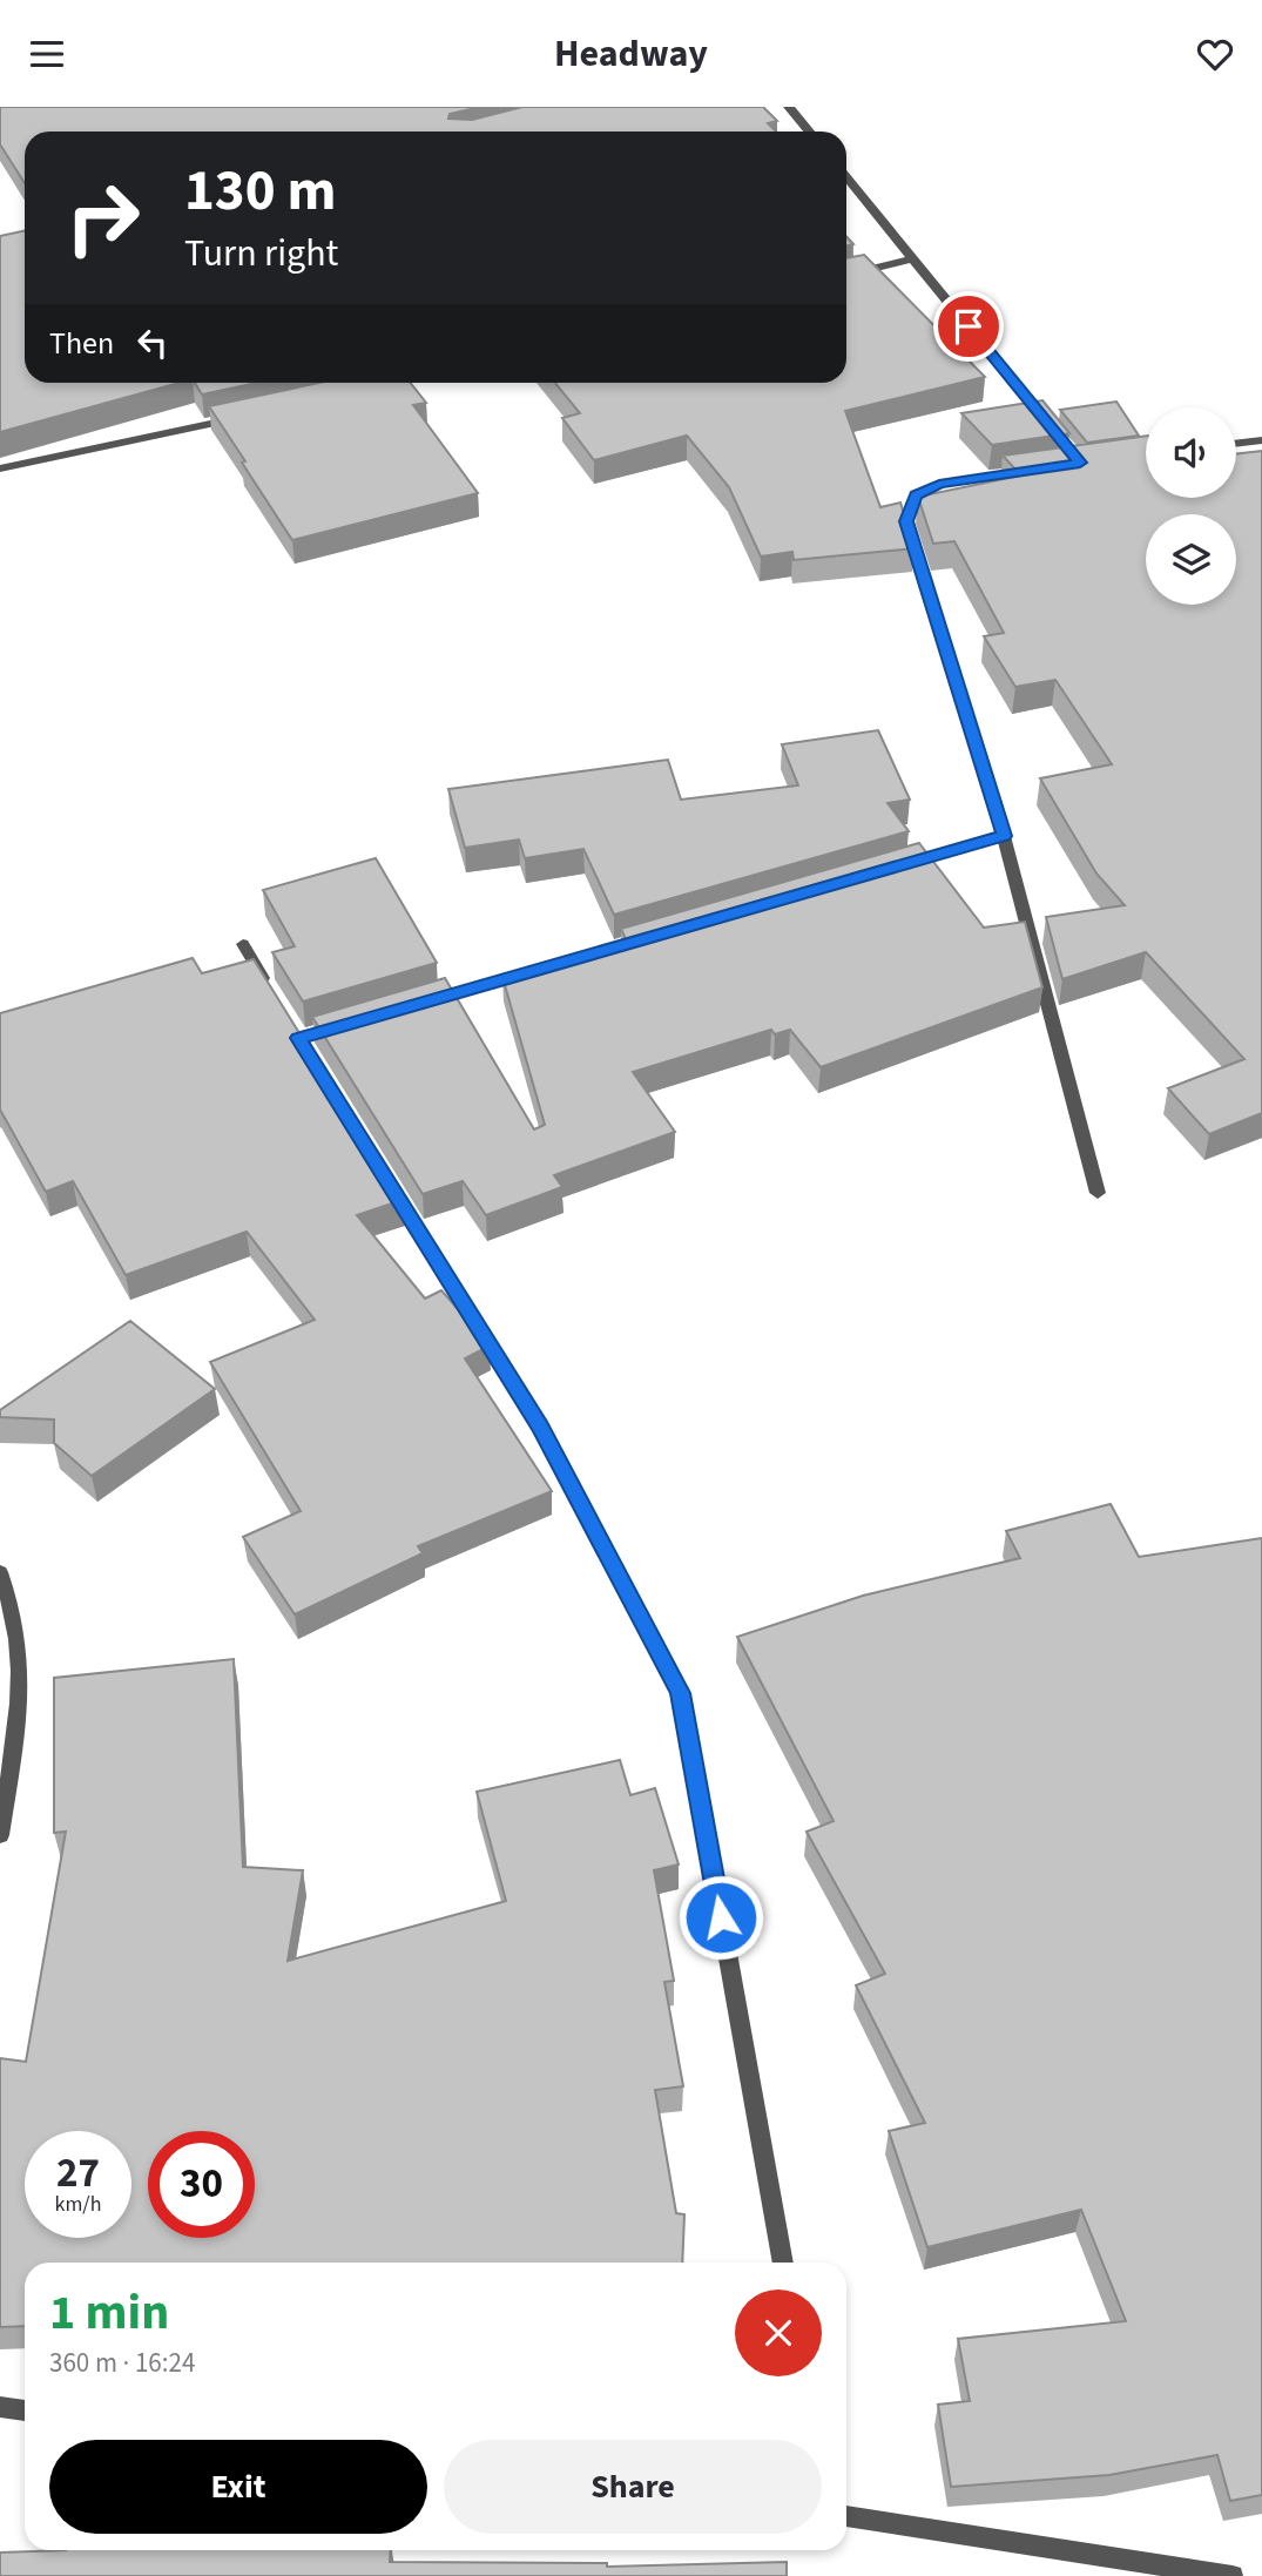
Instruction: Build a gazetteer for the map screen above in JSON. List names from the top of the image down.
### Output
{
  "page": {
    "header": "Headway",
    "turn": ["130 m", "Turn right"],
    "then": "Then",
    "speed": "27 km/h",
    "limit": "30",
    "heading": ["1 min", "360 m · 16:24"],
    "buttons": ["Exit", "Share"]
  }
}
